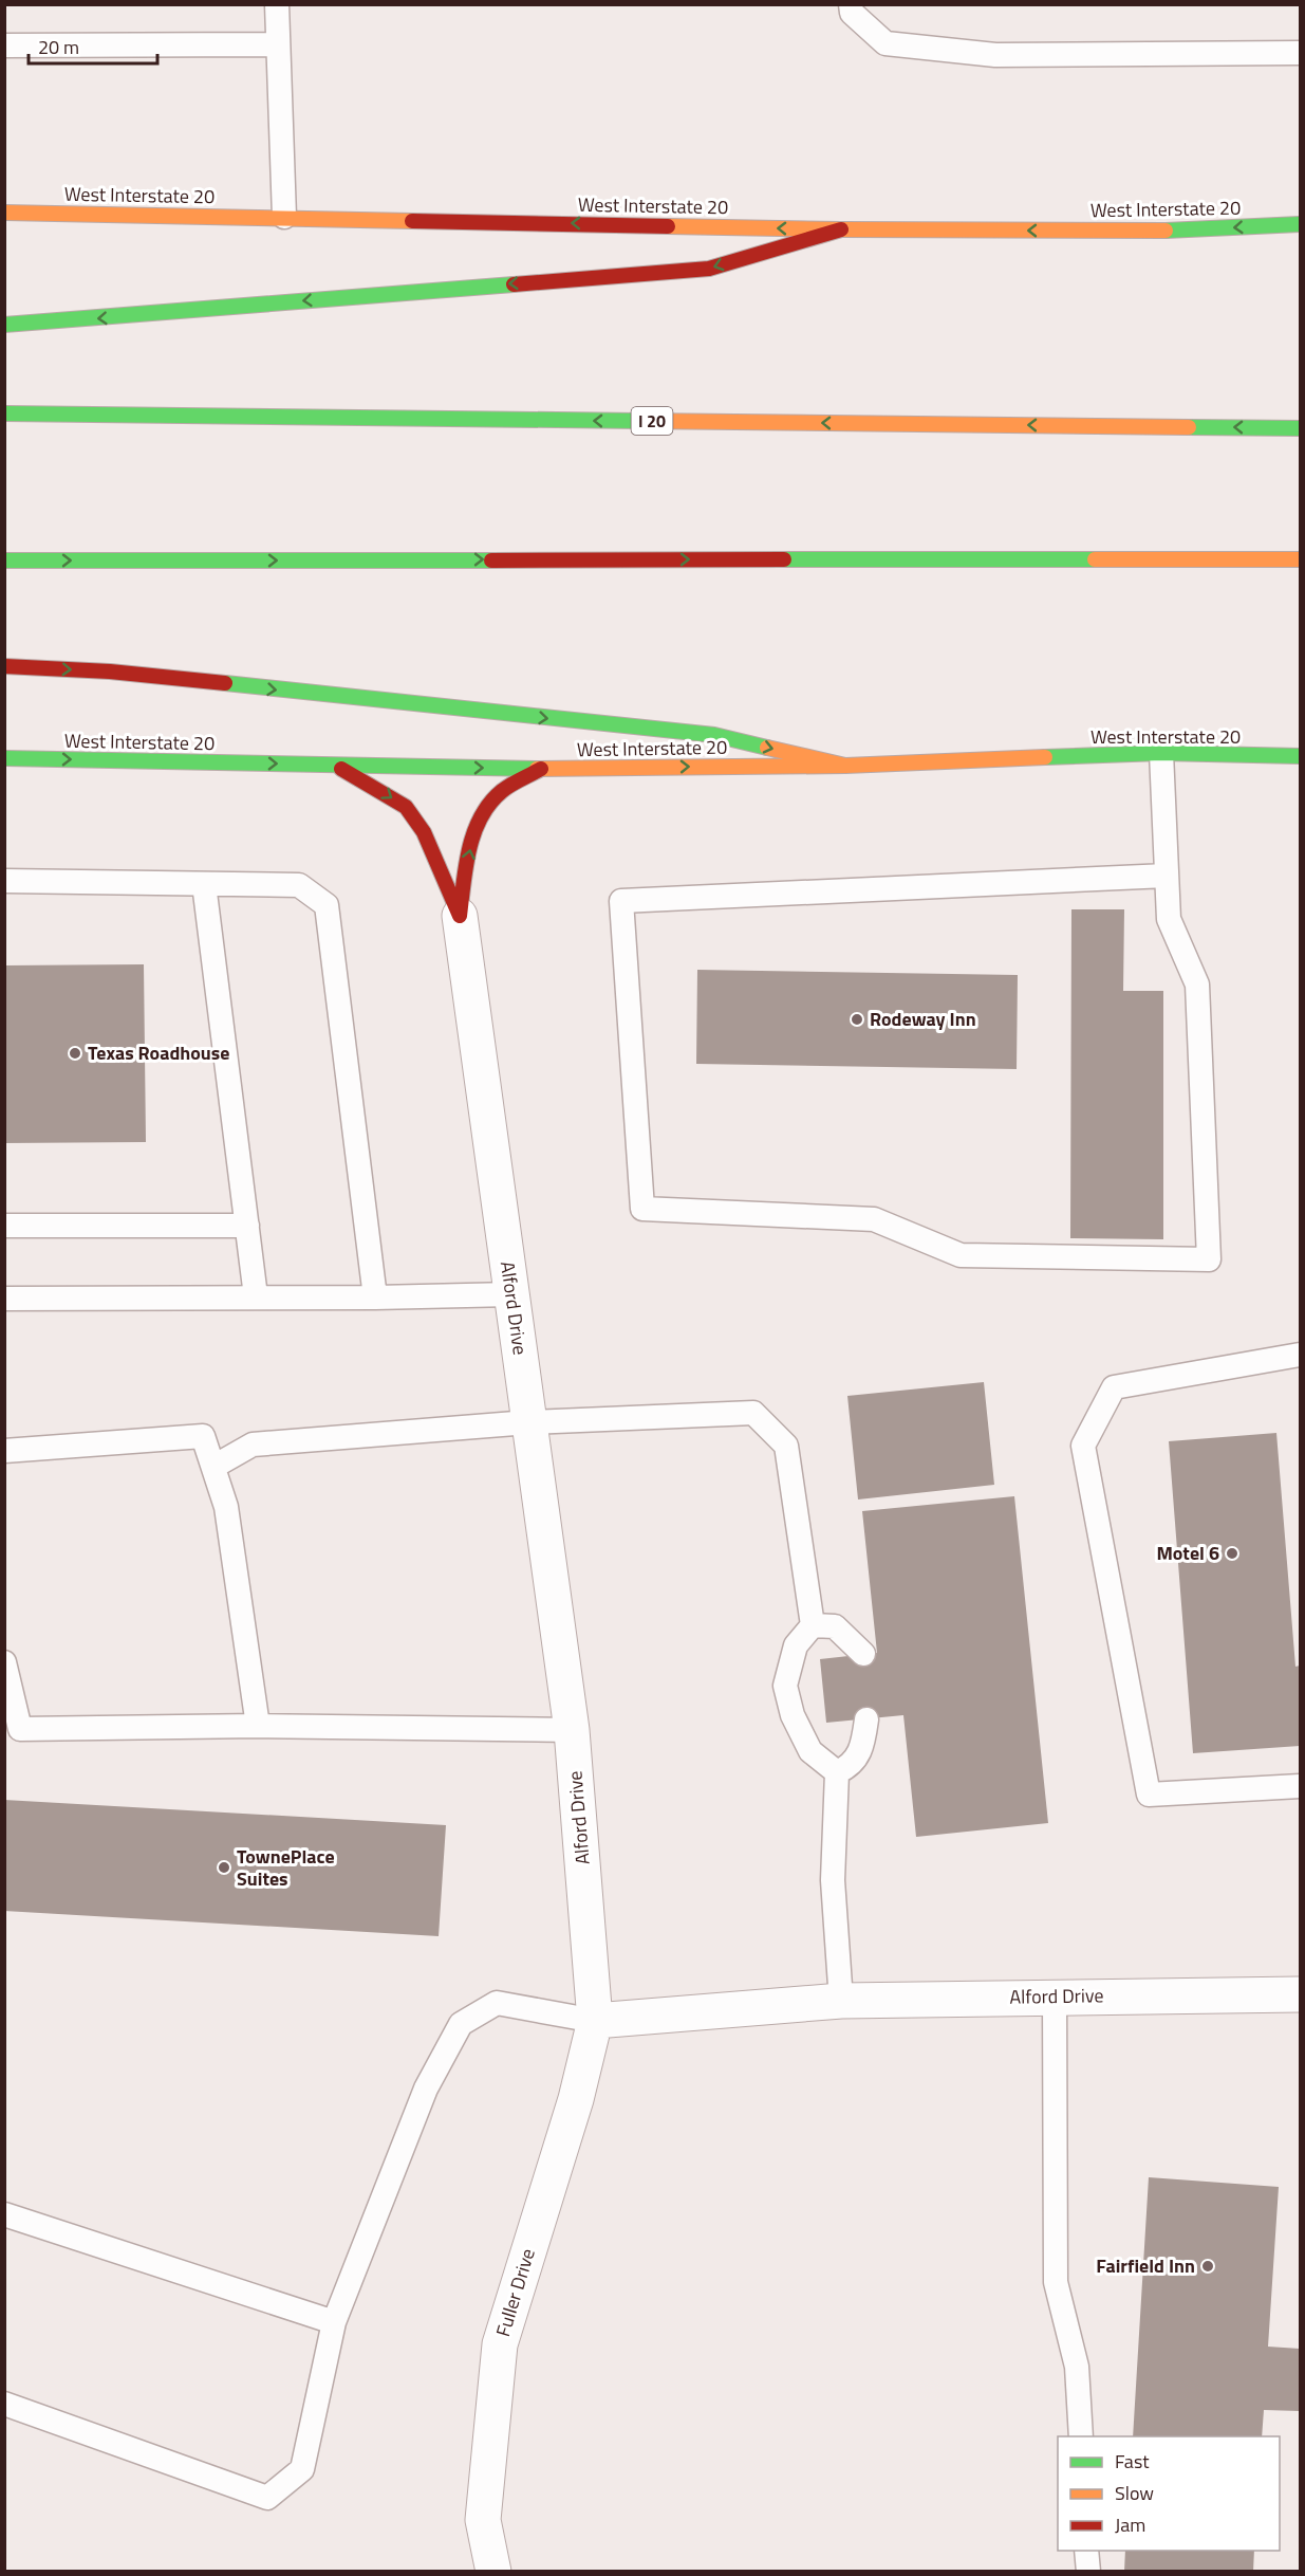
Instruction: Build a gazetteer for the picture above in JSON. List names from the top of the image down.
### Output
{
  "streets": {
    "main road": ["West Interstate 20", "I 20"],
    "street": ["Alford Drive", "Fuller Drive"]
  },
  "crossings": [
    ["Alford Drive", "Fuller Drive"]
  ],
  "places": [
    "Rodeway Inn",
    "Texas Roadhouse",
    "Motel 6",
    "TownePlace Suites",
    "Fairfield Inn"
  ],
  "legend": ["Fast", "Slow", "Jam"],
  "scale_bar": "20 m"
}
